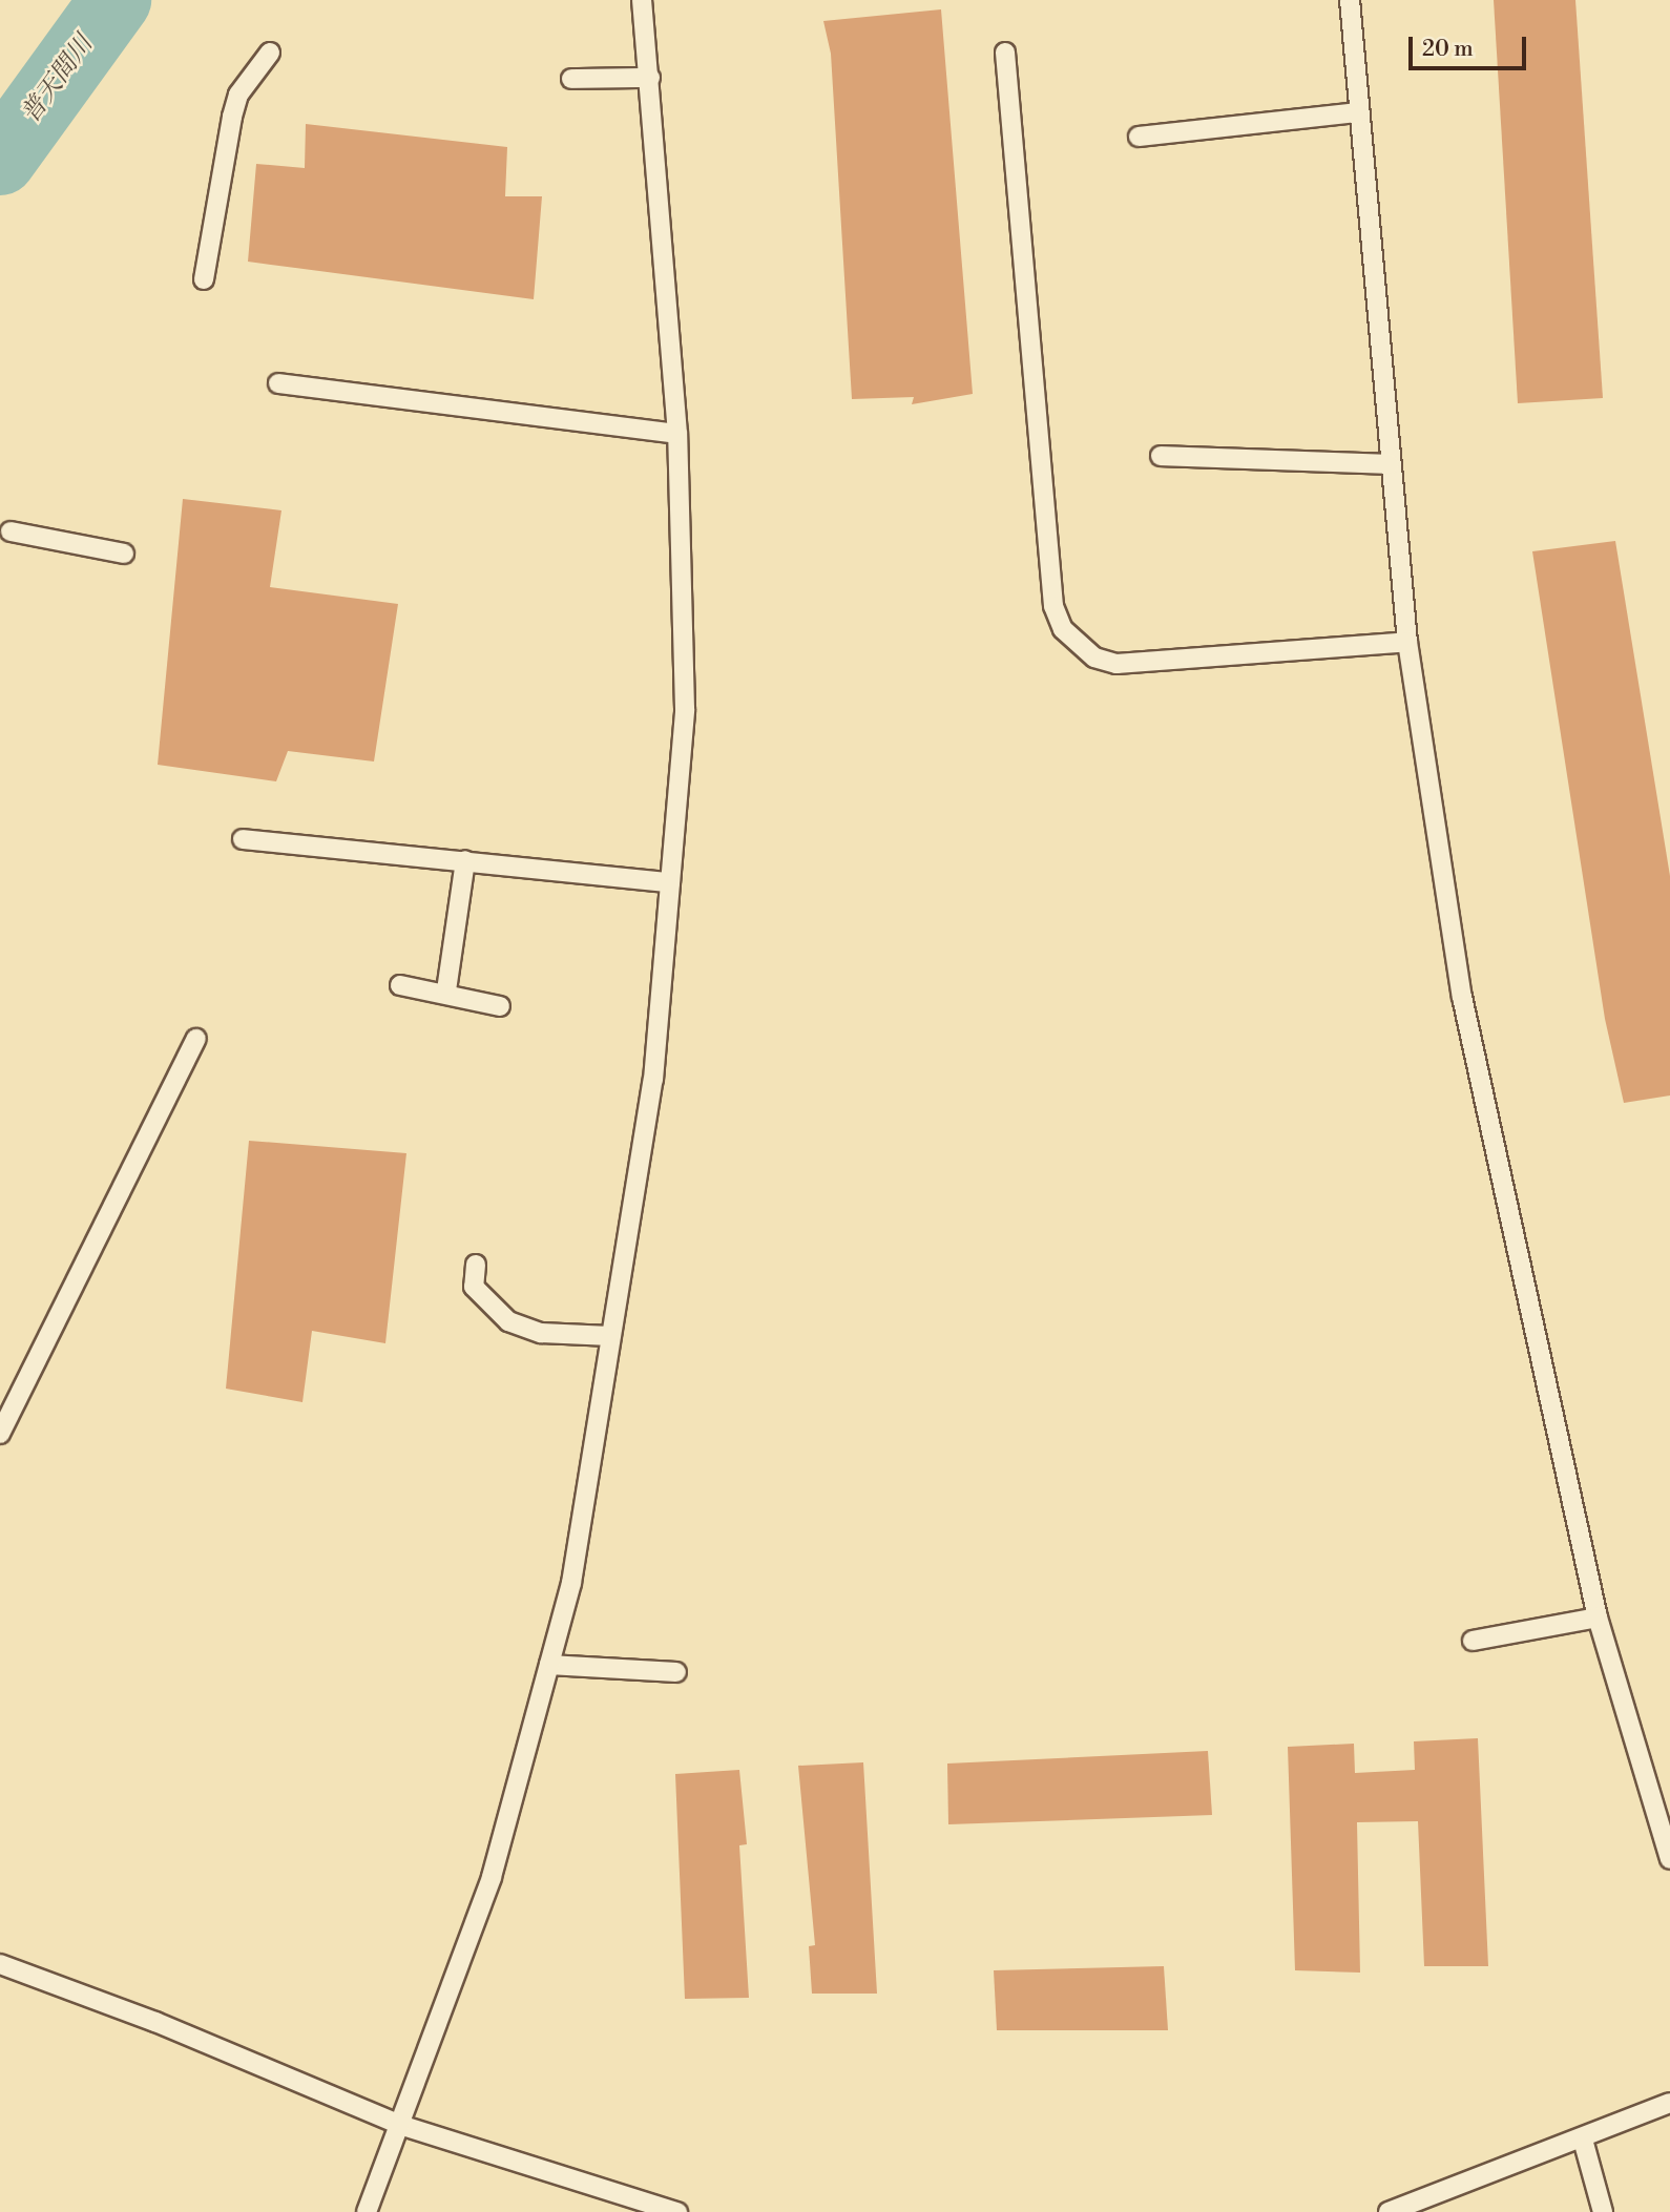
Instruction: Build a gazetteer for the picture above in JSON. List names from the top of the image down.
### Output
{
  "water": ["普天間川"],
  "scale_bar": "20 m"
}
